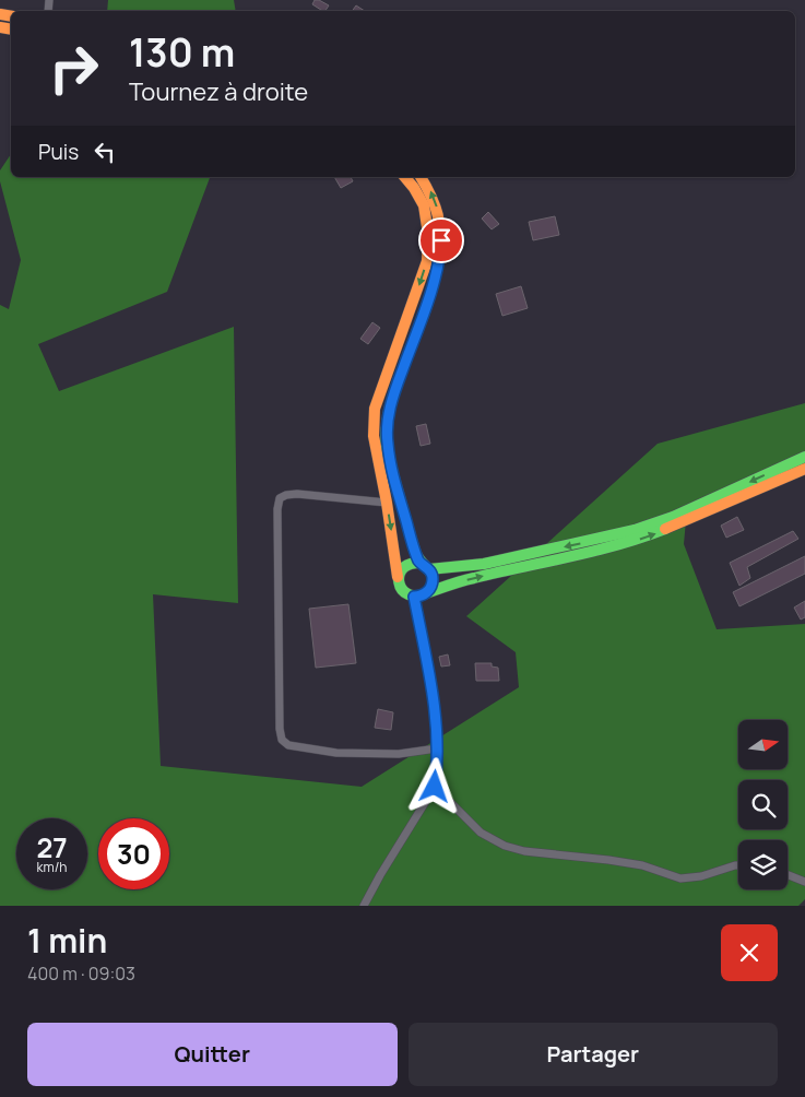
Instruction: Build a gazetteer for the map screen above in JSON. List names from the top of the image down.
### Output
{
  "north": "right",
  "page": {
    "turn": ["130 m", "Tournez à droite"],
    "then": "Puis",
    "speed": "27 km/h",
    "limit": "30",
    "heading": ["1 min", "400 m · 09:03"],
    "buttons": ["Quitter", "Partager"]
  }
}
